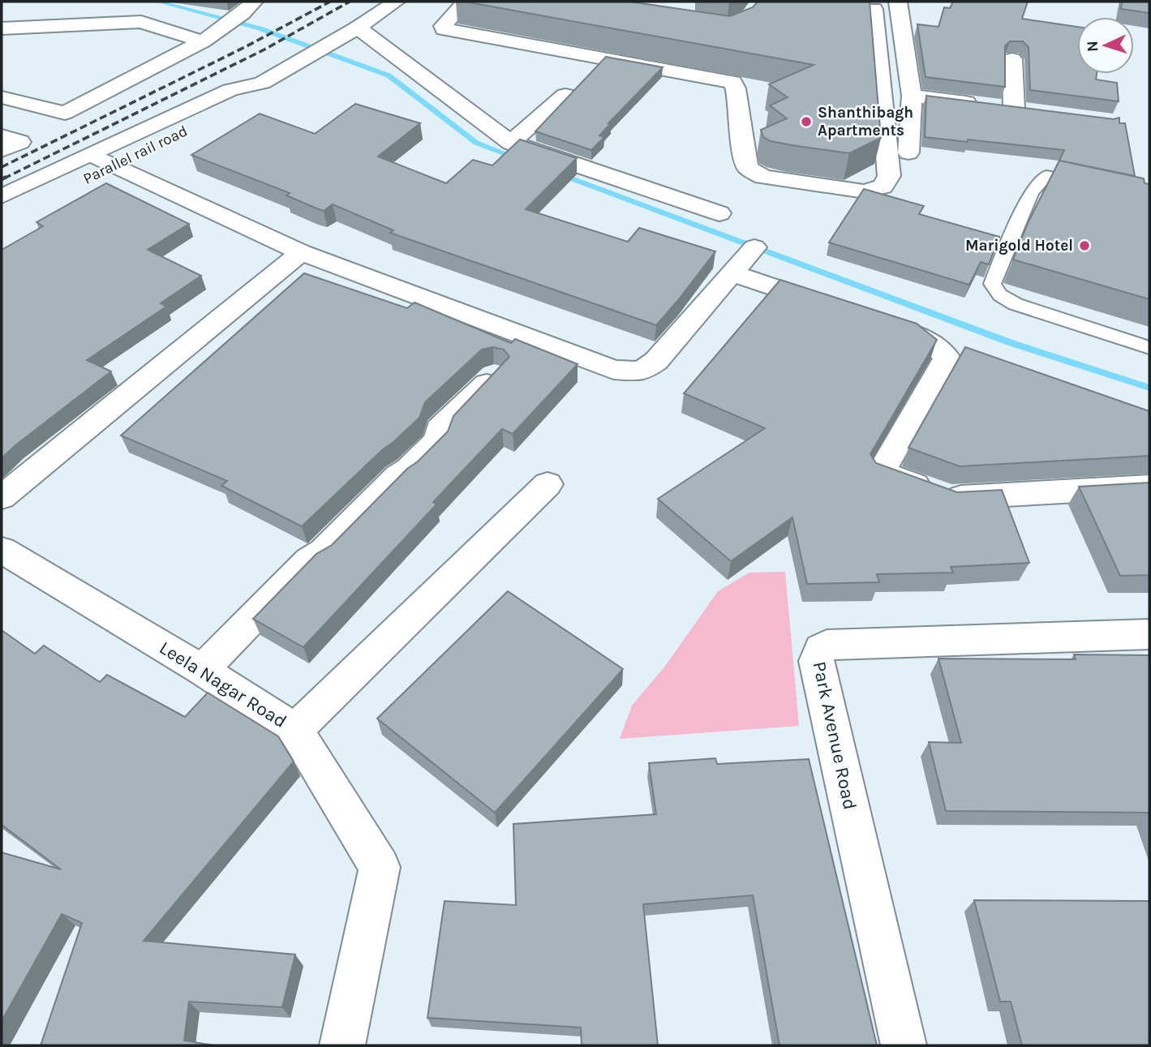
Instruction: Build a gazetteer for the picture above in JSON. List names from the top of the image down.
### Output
{
  "streets": {
    "street": ["Parallel rail road", "Leela Nagar Road", "Park Avenue Road"]
  },
  "places": ["Shanthibagh Apartments", "Marigold Hotel"],
  "north": "left"
}
